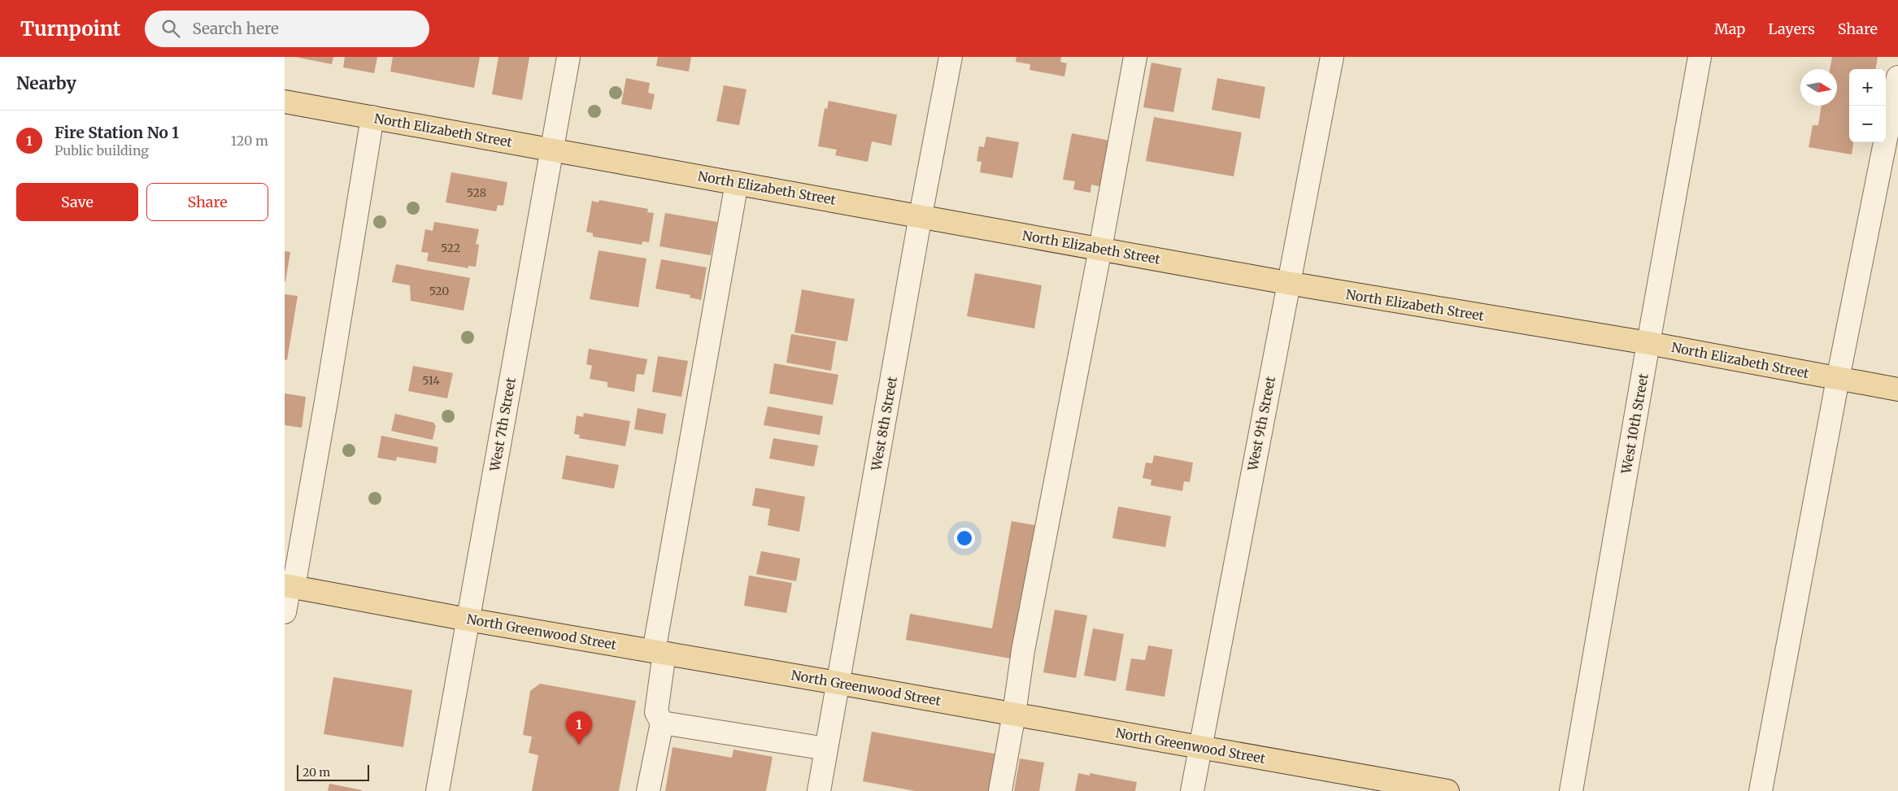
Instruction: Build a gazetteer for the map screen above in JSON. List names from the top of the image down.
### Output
{
  "streets": {
    "main road": ["North Elizabeth Street", "North Greenwood Street"],
    "street": [
      "West 8th Street",
      "West 9th Street",
      "West 10th Street",
      "West 7th Street"
    ]
  },
  "crossings": [
    ["North Elizabeth Street", "West 8th Street"],
    ["North Elizabeth Street", "West 9th Street"],
    ["North Elizabeth Street", "West 10th Street"],
    ["North Elizabeth Street", "West 7th Street"],
    ["West 8th Street", "North Greenwood Street"],
    ["West 9th Street", "North Greenwood Street"],
    ["West 7th Street", "North Greenwood Street"]
  ],
  "house_numbers": [
    "528",
    "522",
    "520",
    "514"
  ],
  "scale_bar": "20 m",
  "north": "right",
  "page": {
    "header": "Turnpoint",
    "search": "Search here",
    "nav": ["Map", "Layers", "Share"],
    "heading": "Nearby",
    "map_buttons": ["+", "−"],
    "list": [
      {
        "mark": "1",
        "name": "Fire Station No 1",
        "note": "Public building",
        "value": "120 m"
      }
    ],
    "buttons": ["Save", "Share"],
    "pins": "1",
    "scale": "20 m"
  }
}
